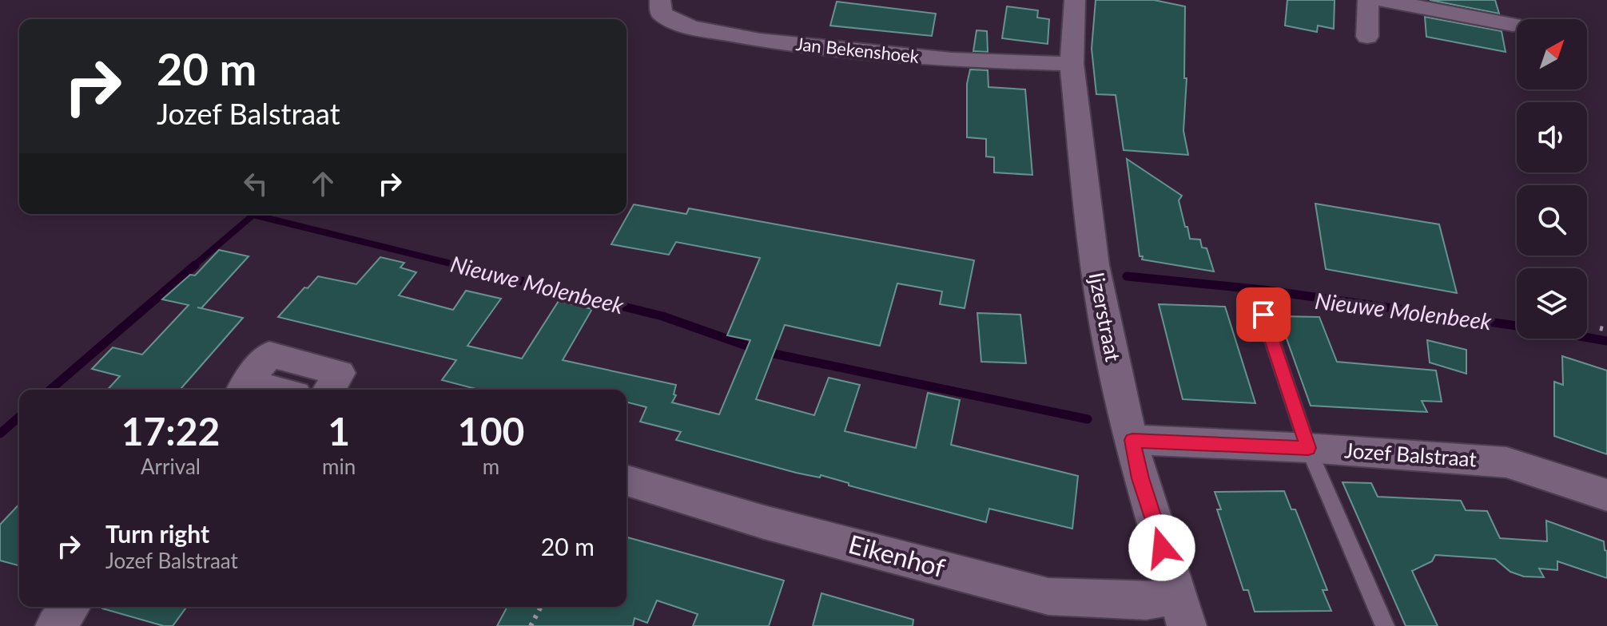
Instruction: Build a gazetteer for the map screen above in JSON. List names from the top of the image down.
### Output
{
  "streets": {
    "street": [
      "Jan Bekenshoek",
      "Ijzerstraat",
      "Jozef Balstraat",
      "Eikenhof"
    ]
  },
  "crossings": [
    ["Jan Bekenshoek", "Ijzerstraat"],
    ["Ijzerstraat", "Jozef Balstraat"],
    ["Ijzerstraat", "Eikenhof"]
  ],
  "water": ["Nieuwe Molenbeek"],
  "north": "top right",
  "page": {
    "turn": ["20 m", "Jozef Balstraat"],
    "eta": [
      "17:22",
      "Arrival",
      "1",
      "min",
      "100",
      "m"
    ],
    "list": [
      {
        "name": "Turn right",
        "note": "Jozef Balstraat",
        "value": "20 m"
      }
    ]
  }
}
